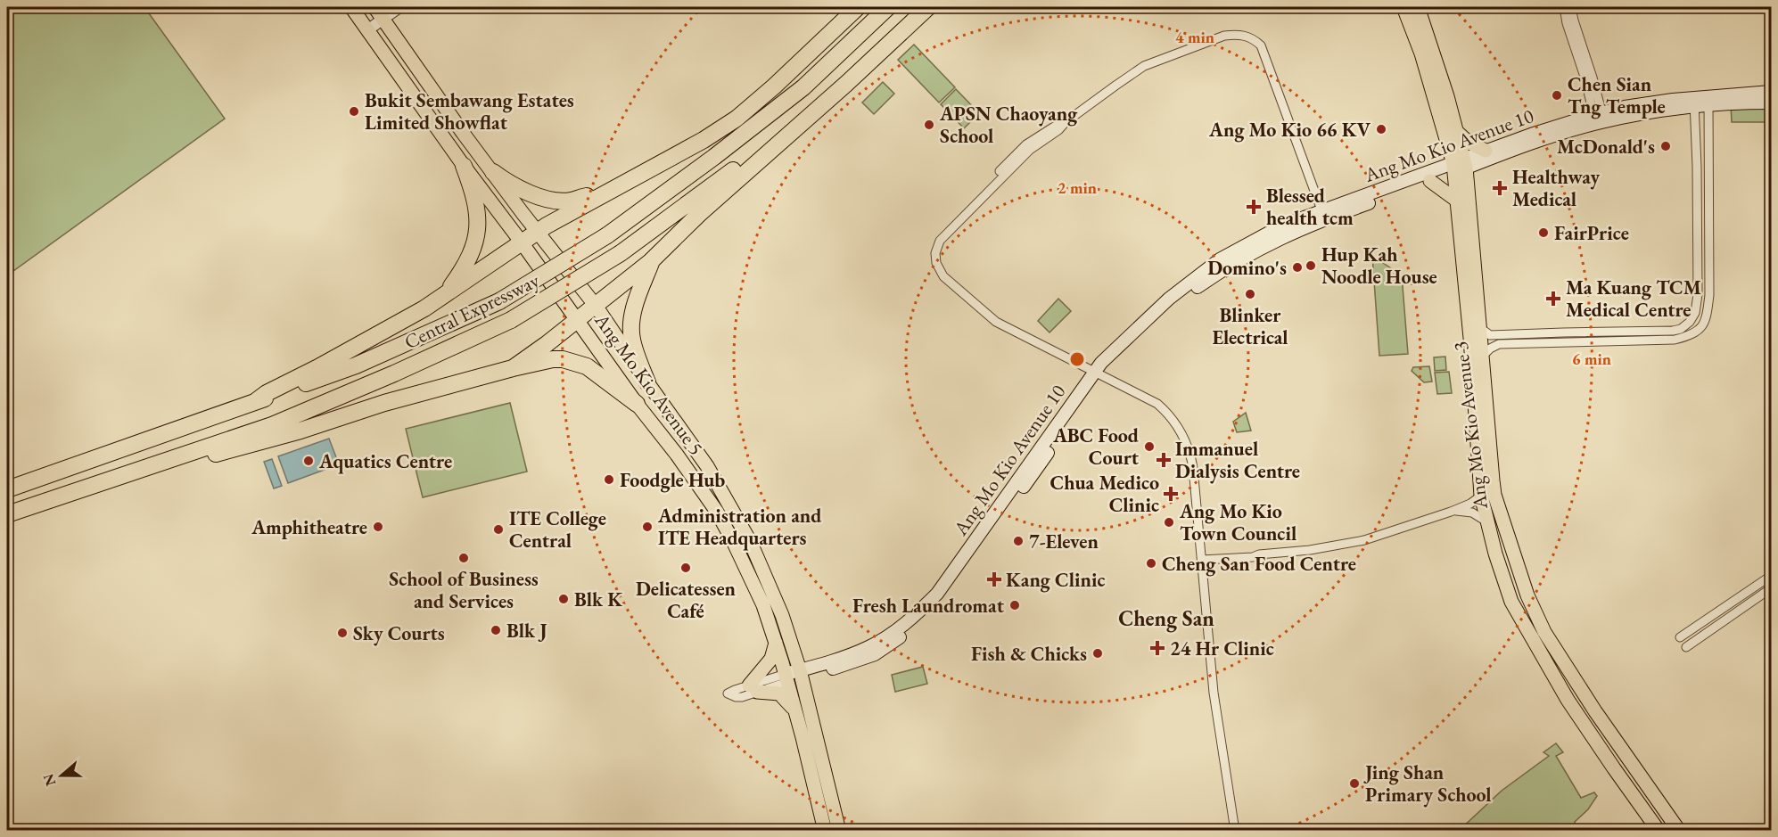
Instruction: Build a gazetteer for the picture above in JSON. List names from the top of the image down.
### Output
{
  "streets": {
    "highway": ["Central Expressway"],
    "main road": ["Ang Mo Kio Avenue 10", "Ang Mo Kio Avenue 5", "Ang Mo Kio Avenue 3"]
  },
  "crossings": [
    ["Ang Mo Kio Avenue 10", "Ang Mo Kio Avenue 5"],
    ["Ang Mo Kio Avenue 10", "Ang Mo Kio Avenue 3"]
  ],
  "districts": ["Cheng San"],
  "places": {
    "other": [
      "Chen Sian Tng Temple",
      "Bukit Sembawang Estates Limited Showflat",
      "APSN Chaoyang School",
      "Ang Mo Kio 66 KV",
      "McDonald's",
      "FairPrice",
      "Hup Kah Noodle House",
      "Domino's",
      "Blinker Electrical",
      "ABC Food Court",
      "Aquatics Centre",
      "Foodgle Hub",
      "Ang Mo Kio Town Council",
      "Amphitheatre",
      "Administration and ITE Headquarters",
      "ITE College Central",
      "7-Eleven",
      "School of Business and Services",
      "Cheng San Food Centre",
      "Delicatessen Café",
      "Blk K",
      "Fresh Laundromat",
      "Blk J",
      "Sky Courts",
      "Fish & Chicks",
      "Jing Shan Primary School"
    ],
    "health": [
      "Healthway Medical",
      "Blessed health tcm",
      "Ma Kuang TCM Medical Centre",
      "Immanuel Dialysis Centre",
      "Chua Medico Clinic",
      "Kang Clinic",
      "24 Hr Clinic"
    ]
  },
  "north": "left",
  "rings": ["4 min", "2 min", "6 min"]
}
